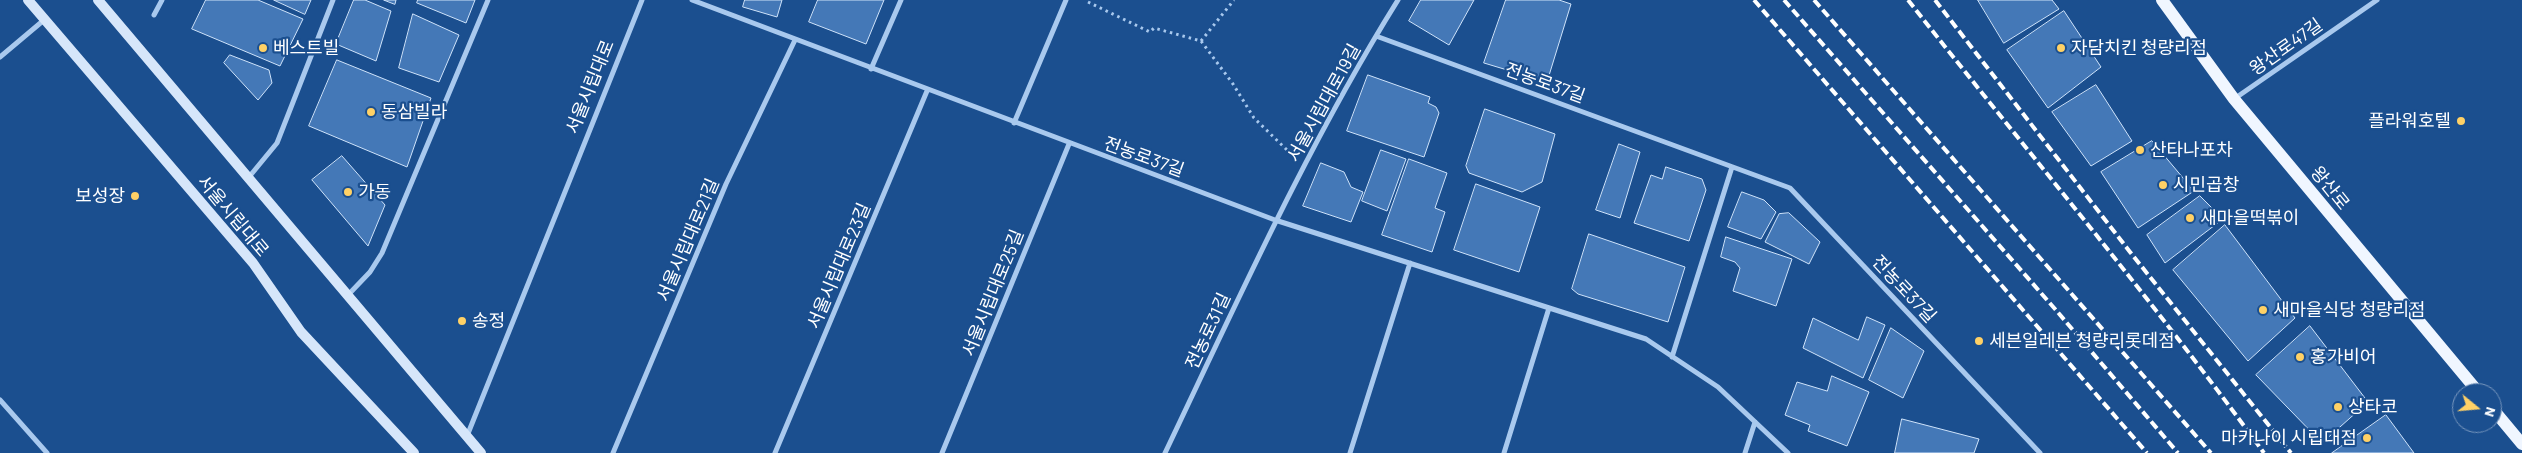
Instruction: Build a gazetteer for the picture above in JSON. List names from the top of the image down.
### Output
{
  "streets": {
    "main road": ["서울시립대로", "왕산로"],
    "street": [
      "왕산로47길",
      "전농로37길",
      "서울시립대로19길",
      "서울시립대로21길",
      "서울시립대로23길",
      "서울시립대로25길",
      "전농로31길"
    ]
  },
  "crossings": [
    ["왕산로47길", "왕산로"],
    ["전농로37길", "서울시립대로19길"],
    ["전농로37길", "서울시립대로21길"],
    ["전농로37길", "서울시립대로23길"],
    ["전농로37길", "서울시립대로25길"],
    ["전농로37길", "전농로31길"],
    ["서울시립대로19길", "전농로31길"]
  ],
  "places": [
    "베스트빌",
    "자담치킨 청량리점",
    "동삼빌라",
    "플라워호텔",
    "산타나포차",
    "시민곱창",
    "가동",
    "보성장",
    "새마을떡볶이",
    "새마을식당 청량리점",
    "송정",
    "세븐일레븐 청량리롯데점",
    "홍가비어",
    "상타코",
    "마카나이 시립대점"
  ],
  "north": "right"
}
